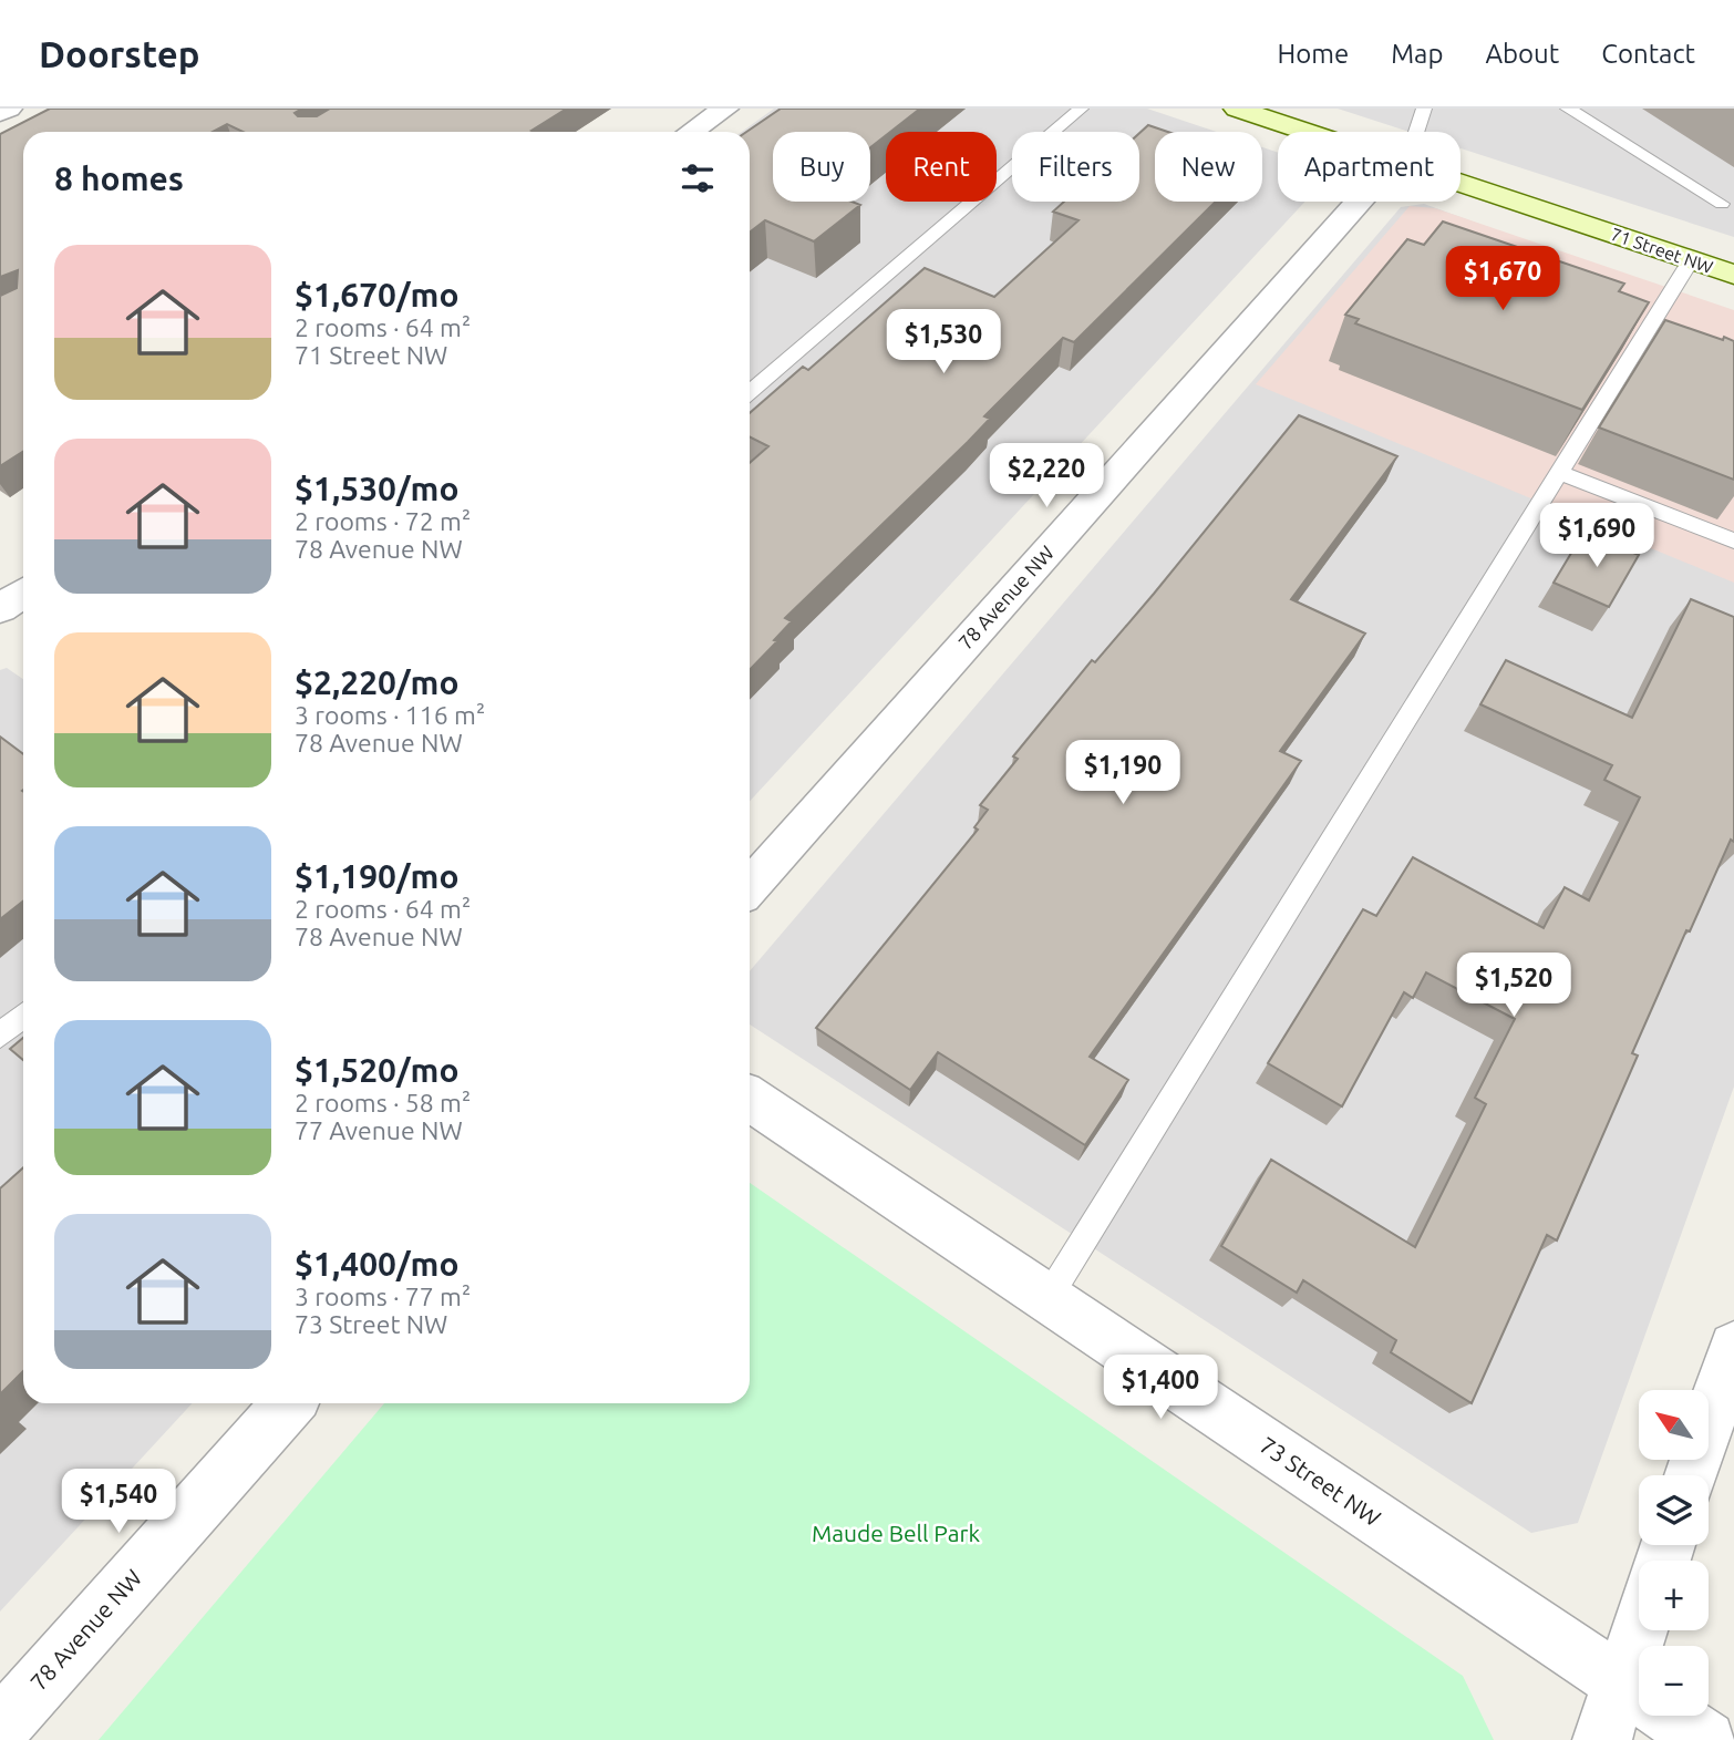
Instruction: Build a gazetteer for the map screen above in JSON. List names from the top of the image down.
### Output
{
  "streets": {
    "street": ["71 Street NW", "78 Avenue NW", "73 Street NW"]
  },
  "parks": ["Maude Bell Park"],
  "north": "top left",
  "page": {
    "header": "Doorstep",
    "nav": [
      "Home",
      "Map",
      "About",
      "Contact"
    ],
    "chip": [
      "Buy",
      "Rent",
      "Filters",
      "New",
      "Apartment"
    ],
    "heading": "8 homes",
    "list": [
      {
        "name": "$1,670/mo",
        "note": "2 rooms · 64 m² · 71 Street NW"
      },
      {
        "name": "$1,530/mo",
        "note": "2 rooms · 72 m² · 78 Avenue NW"
      },
      {
        "name": "$2,220/mo",
        "note": "3 rooms · 116 m² · 78 Avenue NW"
      },
      {
        "name": "$1,190/mo",
        "note": "2 rooms · 64 m² · 78 Avenue NW"
      },
      {
        "name": "$1,520/mo",
        "note": "2 rooms · 58 m² · 77 Avenue NW"
      },
      {
        "name": "$1,400/mo",
        "note": "3 rooms · 77 m² · 73 Street NW"
      }
    ],
    "price": [
      "$1,670",
      "$1,530",
      "$2,220",
      "$1,690",
      "$1,190",
      "$1,520",
      "$1,400",
      "$1,540"
    ],
    "map_buttons": ["+", "−"]
  }
}
